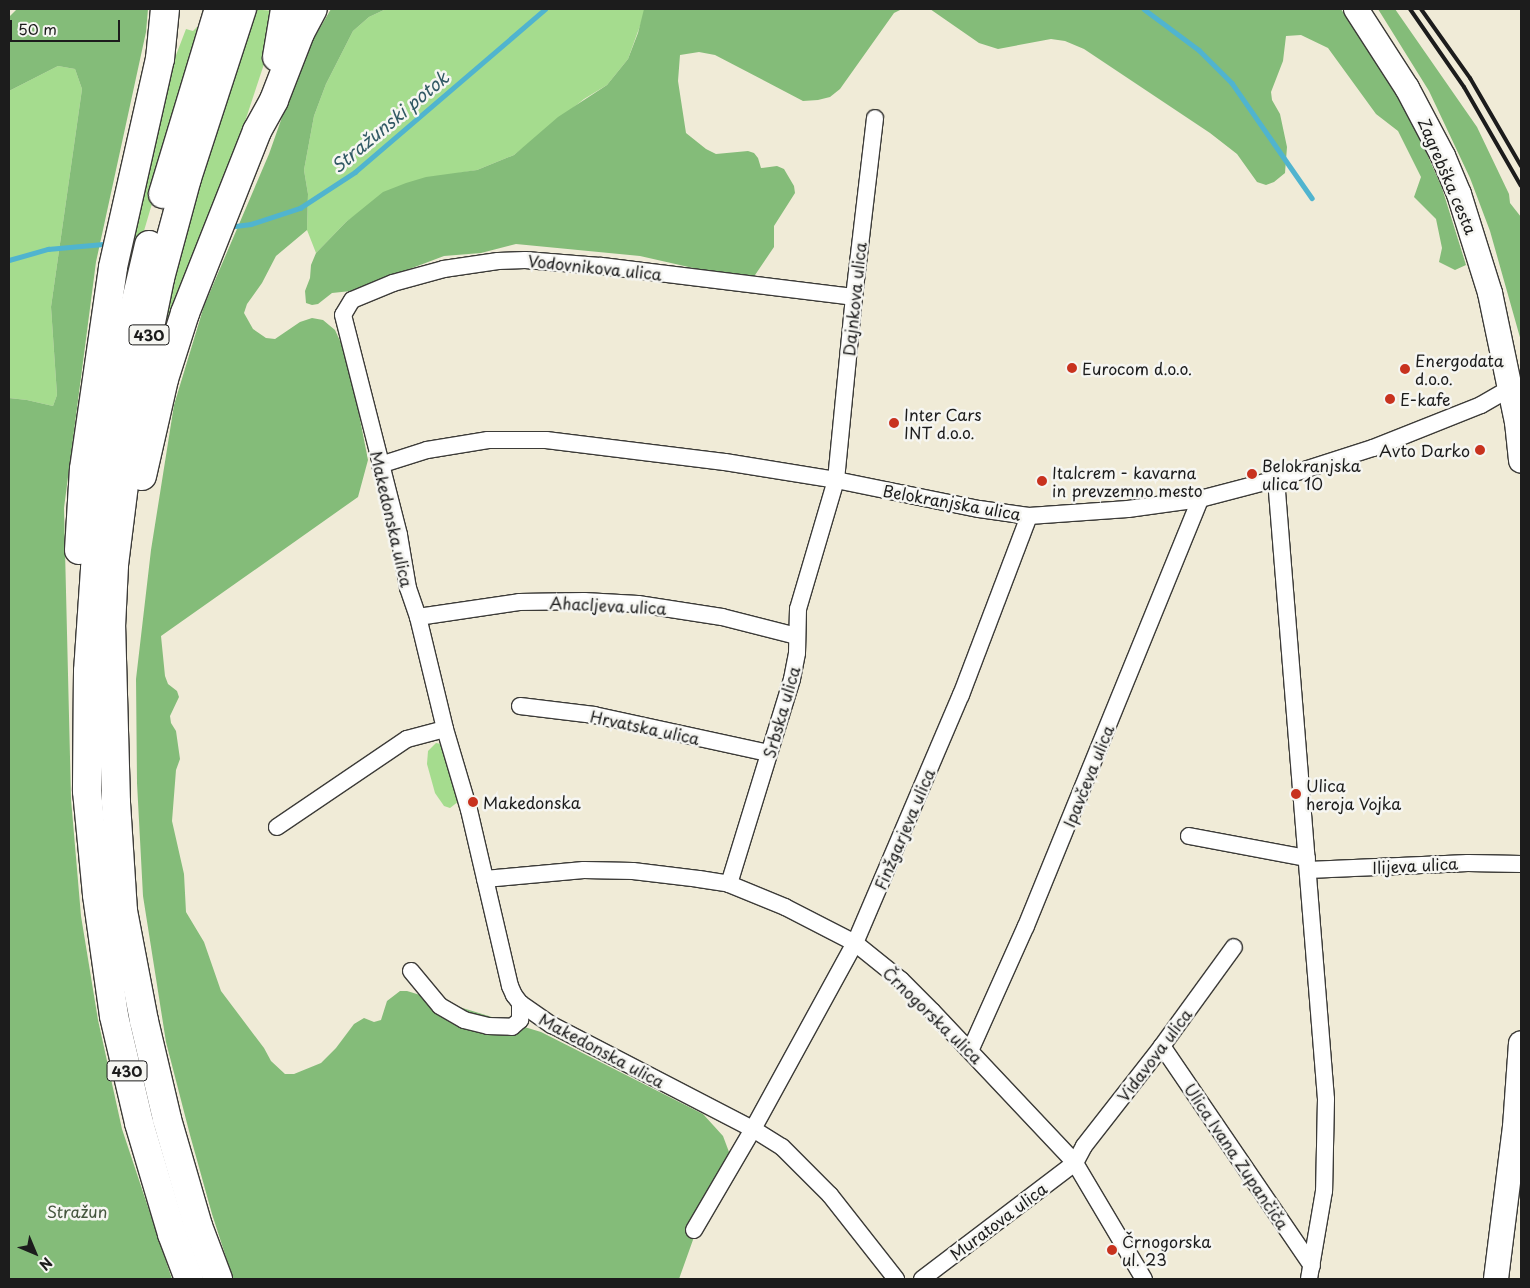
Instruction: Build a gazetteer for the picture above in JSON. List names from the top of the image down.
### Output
{
  "streets": {
    "highway": ["430"],
    "street": [
      "Zagrebška cesta",
      "Vodovnikova ulica",
      "Dajnkova ulica",
      "Belokranjska ulica",
      "Makedonska ulica",
      "Ahacljeva ulica",
      "Srbska ulica",
      "Hrvatska ulica",
      "Ipavčeva ulica",
      "Finžgarjeva ulica",
      "Ilijeva ulica",
      "Črnogorska ulica",
      "Vidavova ulica",
      "Ulica Ivana Zupančiča",
      "Muratova ulica"
    ]
  },
  "crossings": [
    ["Zagrebška cesta", "Belokranjska ulica"],
    ["Vodovnikova ulica", "Dajnkova ulica"],
    ["Vodovnikova ulica", "Makedonska ulica"],
    ["Dajnkova ulica", "Belokranjska ulica"],
    ["Dajnkova ulica", "Srbska ulica"],
    ["Belokranjska ulica", "Makedonska ulica"],
    ["Belokranjska ulica", "Srbska ulica"],
    ["Belokranjska ulica", "Ipavčeva ulica"],
    ["Belokranjska ulica", "Finžgarjeva ulica"],
    ["Makedonska ulica", "Ahacljeva ulica"],
    ["Makedonska ulica", "Finžgarjeva ulica"],
    ["Makedonska ulica", "Črnogorska ulica"],
    ["Ahacljeva ulica", "Srbska ulica"],
    ["Srbska ulica", "Hrvatska ulica"],
    ["Srbska ulica", "Črnogorska ulica"],
    ["Ipavčeva ulica", "Črnogorska ulica"],
    ["Finžgarjeva ulica", "Črnogorska ulica"],
    ["Črnogorska ulica", "Vidavova ulica"],
    ["Črnogorska ulica", "Muratova ulica"],
    ["Vidavova ulica", "Ulica Ivana Zupančiča"],
    ["Vidavova ulica", "Muratova ulica"]
  ],
  "water": ["Stražunski potok"],
  "parks": ["Stražun"],
  "places": [
    "Eurocom d.o.o.",
    "Energodata d.o.o.",
    "E-kafe",
    "Inter Cars INT d.o.o.",
    "Avto Darko",
    "Belokranjska ulica 10",
    "Italcrem - kavarna in prevzemno mesto",
    "Ulica heroja Vojka",
    "Makedonska",
    "Črnogorska ul. 23"
  ],
  "scale_bar": "50 m",
  "north": "bottom right"
}
